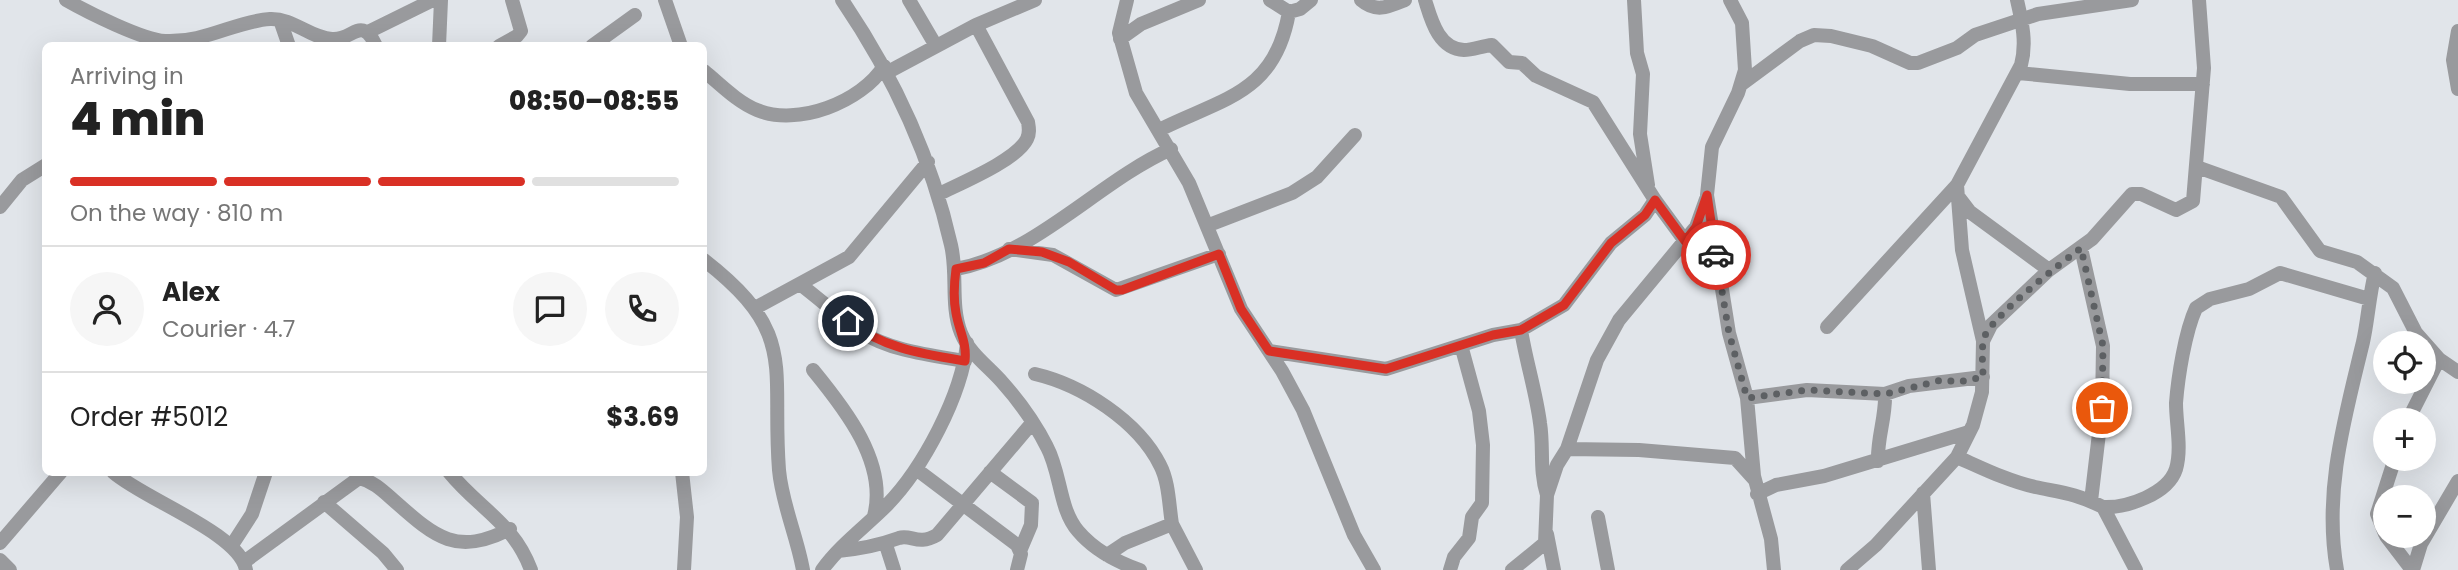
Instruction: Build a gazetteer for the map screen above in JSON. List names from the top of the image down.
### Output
{
  "page": {
    "heading": ["4 min", "Arriving in", "08:50–08:55"],
    "panel": [
      "Alex",
      "Courier · 4.7",
      "Order #5012",
      "$3.69"
    ],
    "bar": "On the way · 810 m",
    "map_buttons": ["+", "−"]
  }
}
